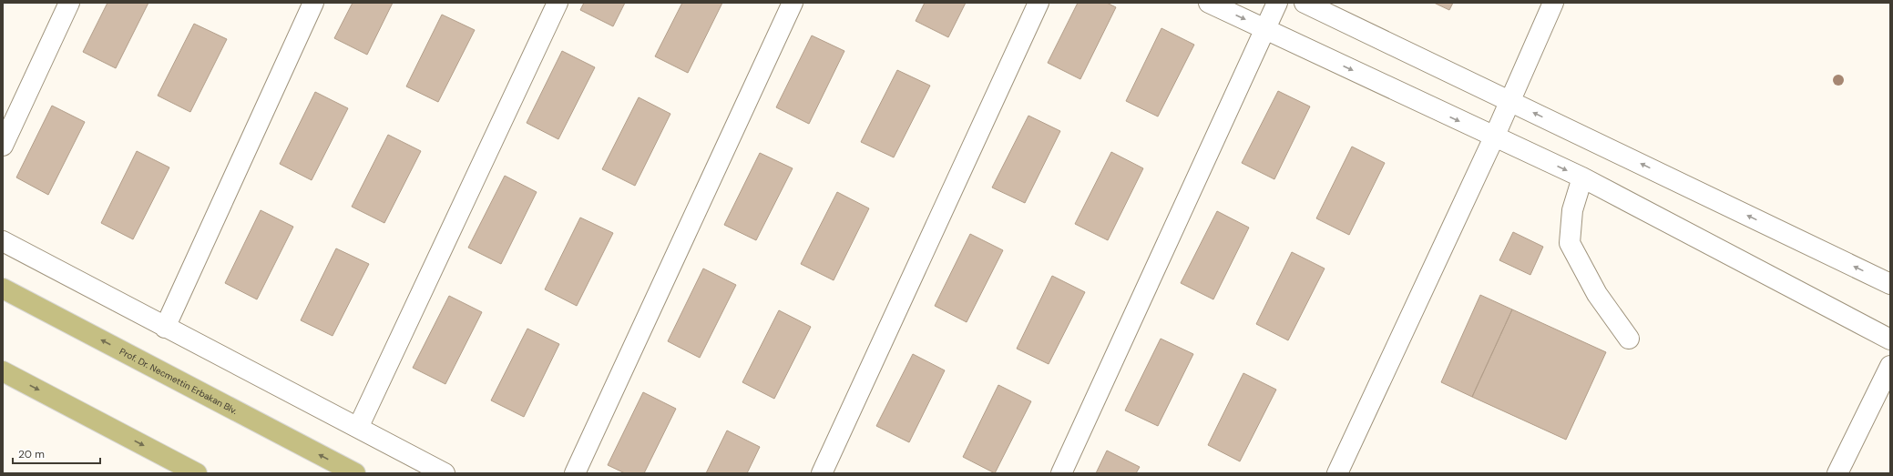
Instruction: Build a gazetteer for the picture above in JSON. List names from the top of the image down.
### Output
{
  "streets": {
    "main road": ["Prof. Dr. Necmettin Erbakan Blv."]
  },
  "scale_bar": "20 m"
}
